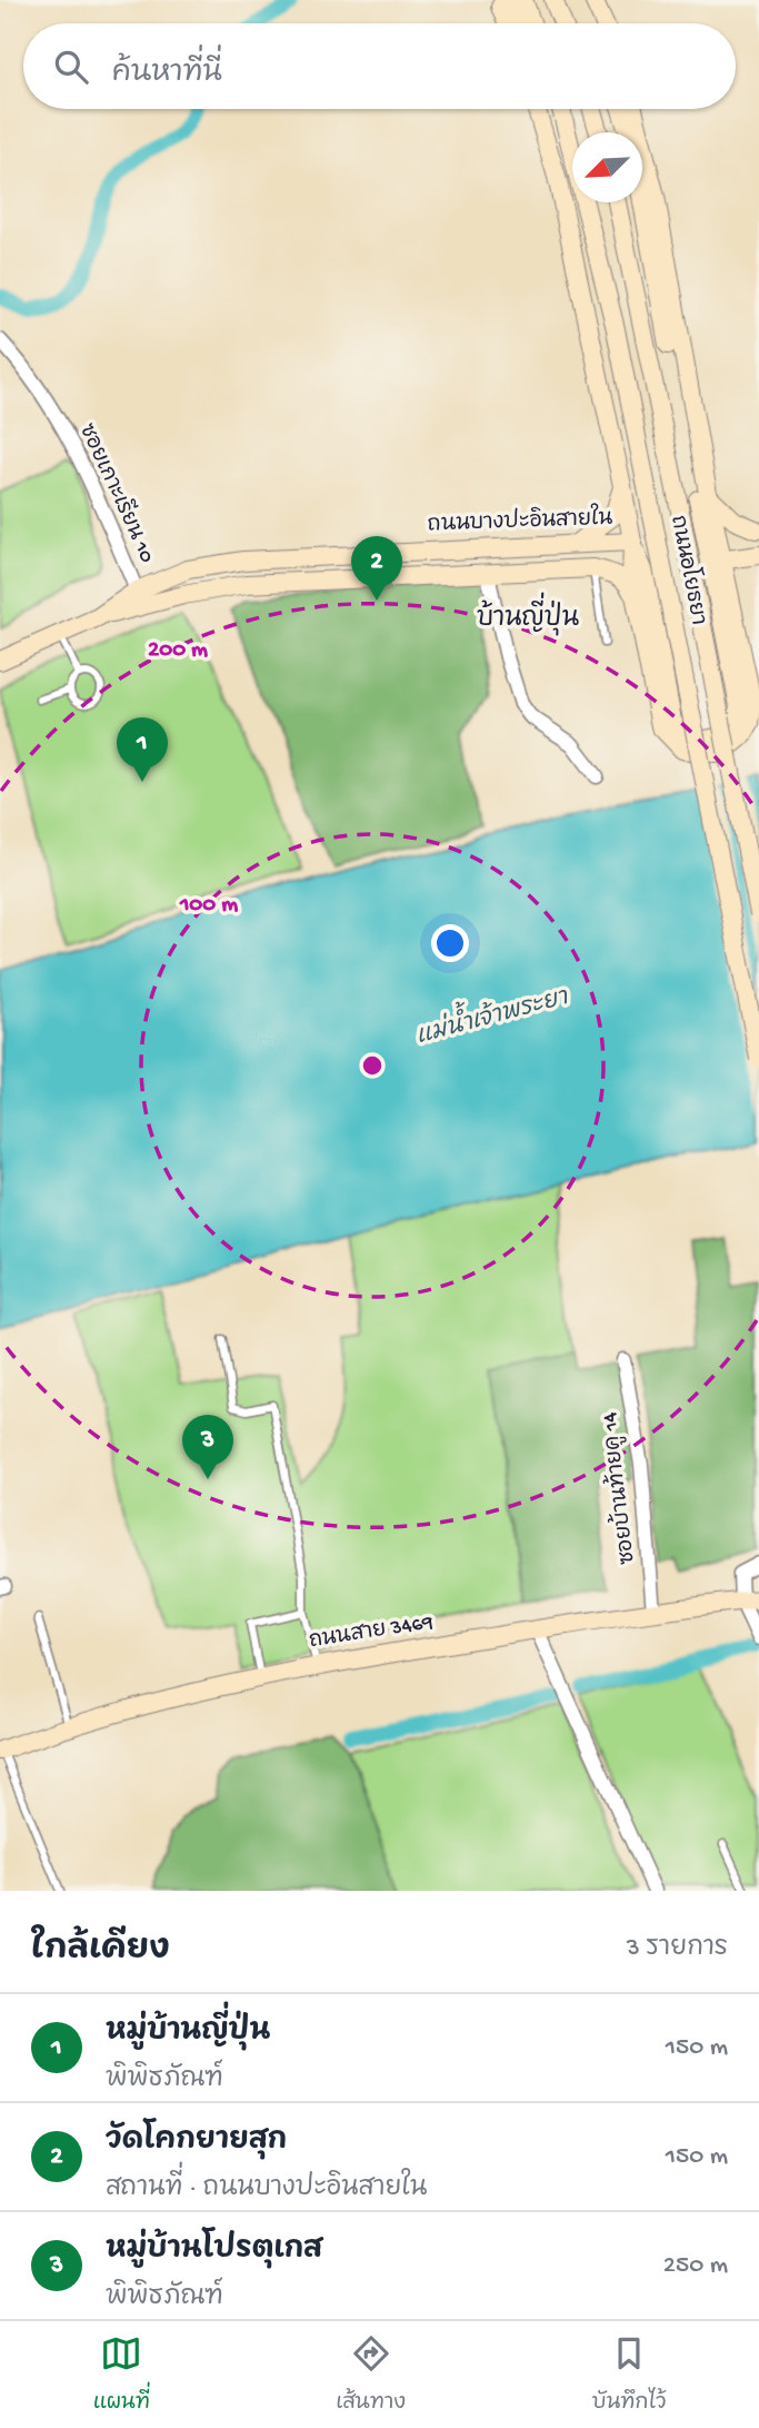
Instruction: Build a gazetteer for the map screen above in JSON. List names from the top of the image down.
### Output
{
  "streets": {
    "main road": ["ถนนบางปะอินสายใน", "ถนนอโยธยา", "ถนนสาย 3469"],
    "street": ["ซอยเกาะเรียน 10", "ซอยบ้านท้ายคู 14"]
  },
  "crossings": [
    ["ซอยเกาะเรียน 10", "ถนนบางปะอินสายใน"],
    ["ถนนบางปะอินสายใน", "ถนนอโยธยา"],
    ["ซอยบ้านท้ายคู 14", "ถนนสาย 3469"]
  ],
  "districts": ["บ้านญี่ปุ่น"],
  "water": ["แม่น้ำเจ้าพระยา"],
  "north": "bottom left",
  "page": {
    "search": "ค้นหาที่นี่",
    "pins": ["2", "1", "3"],
    "heading": ["ใกล้เคียง", "3 รายการ"],
    "list": [
      {
        "mark": "1",
        "name": "หมู่บ้านญี่ปุ่น",
        "note": "พิพิธภัณฑ์",
        "value": "150 m"
      },
      {
        "mark": "2",
        "name": "วัดโคกยายสุก",
        "note": "สถานที่ · ถนนบางปะอินสายใน",
        "value": "150 m"
      },
      {
        "mark": "3",
        "name": "หมู่บ้านโปรตุเกส",
        "note": "พิพิธภัณฑ์",
        "value": "250 m"
      }
    ],
    "nav": ["แผนที่", "เส้นทาง", "บันทึกไว้"]
  },
  "rings": ["200 m", "100 m"]
}
